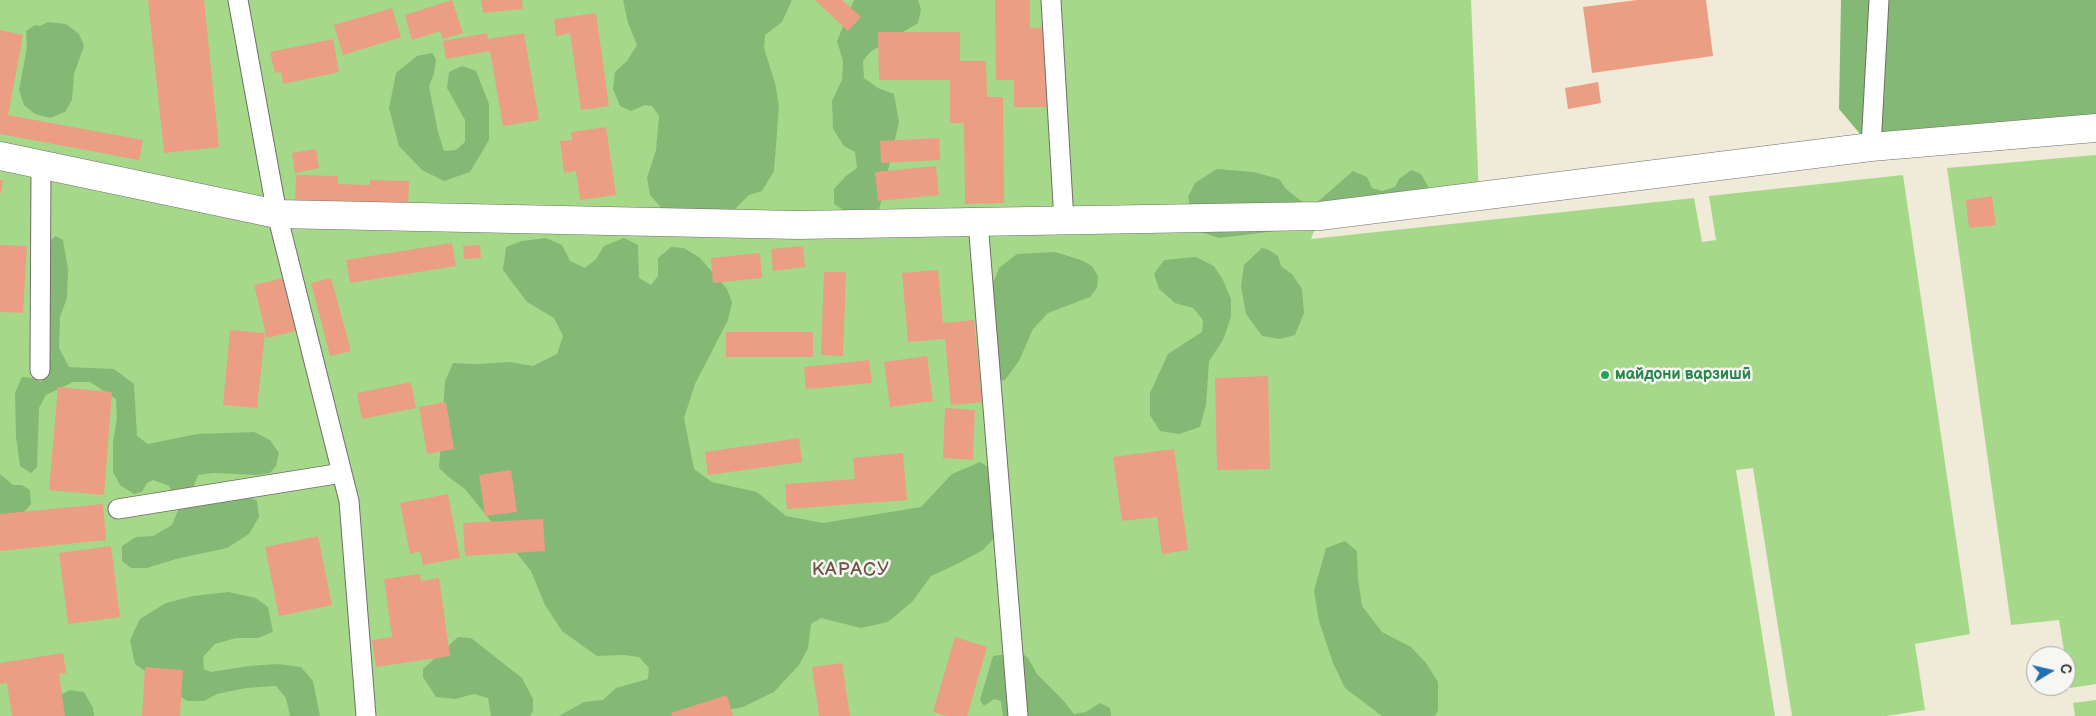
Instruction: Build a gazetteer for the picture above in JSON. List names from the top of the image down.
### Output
{
  "districts": ["КАРАСУ"],
  "places": ["майдони варзишӣ"],
  "north": "right"
}
